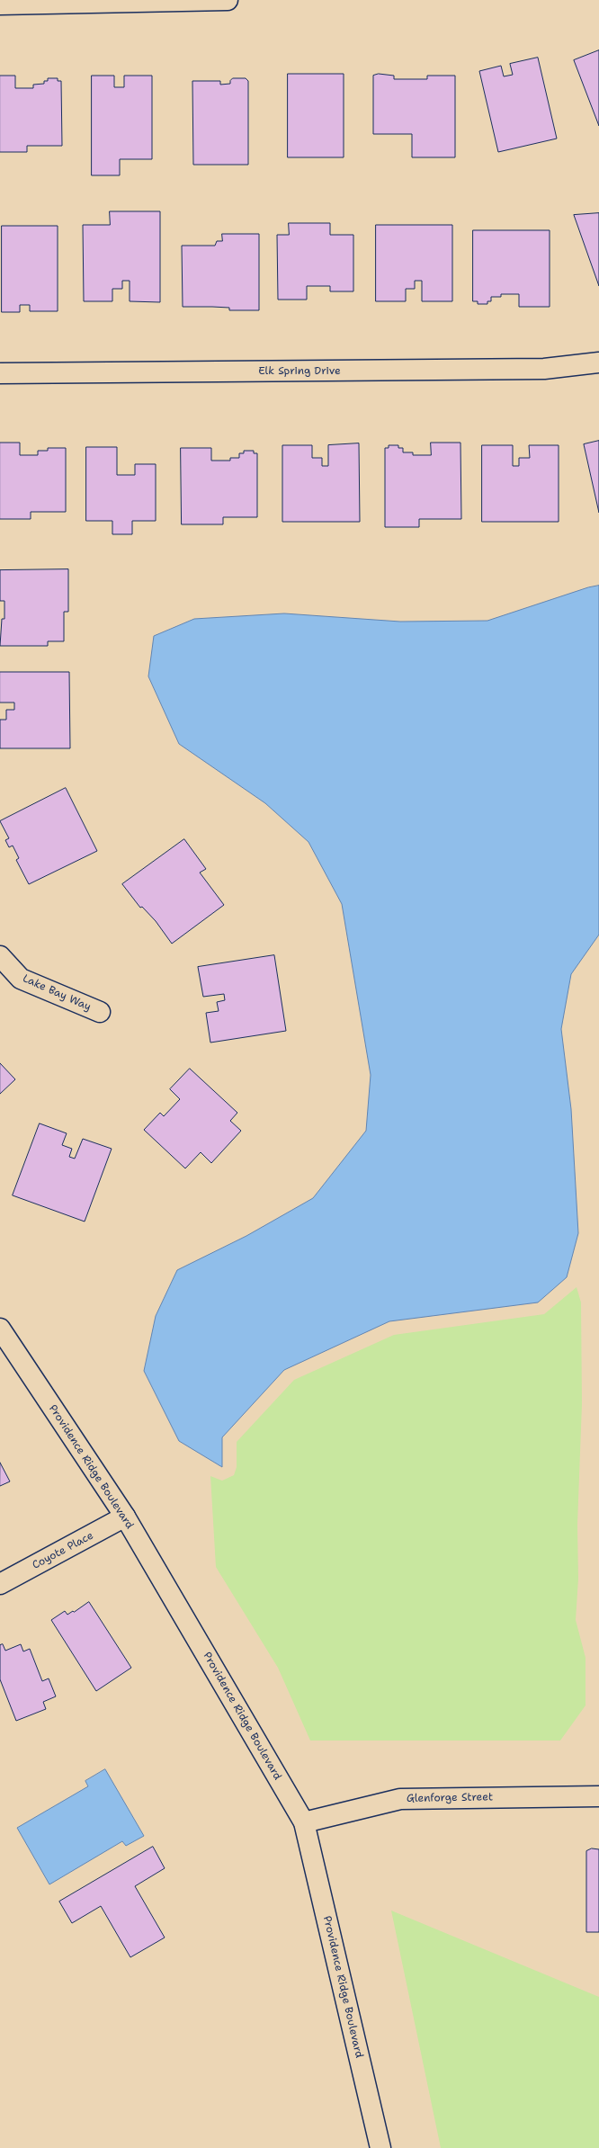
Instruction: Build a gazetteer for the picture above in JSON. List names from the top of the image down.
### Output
{
  "streets": {
    "street": [
      "Elk Spring Drive",
      "Lake Bay Way",
      "Providence Ridge Boulevard",
      "Coyote Place",
      "Glenforge Street"
    ]
  },
  "crossings": [
    ["Providence Ridge Boulevard", "Coyote Place"],
    ["Providence Ridge Boulevard", "Glenforge Street"]
  ]
}
